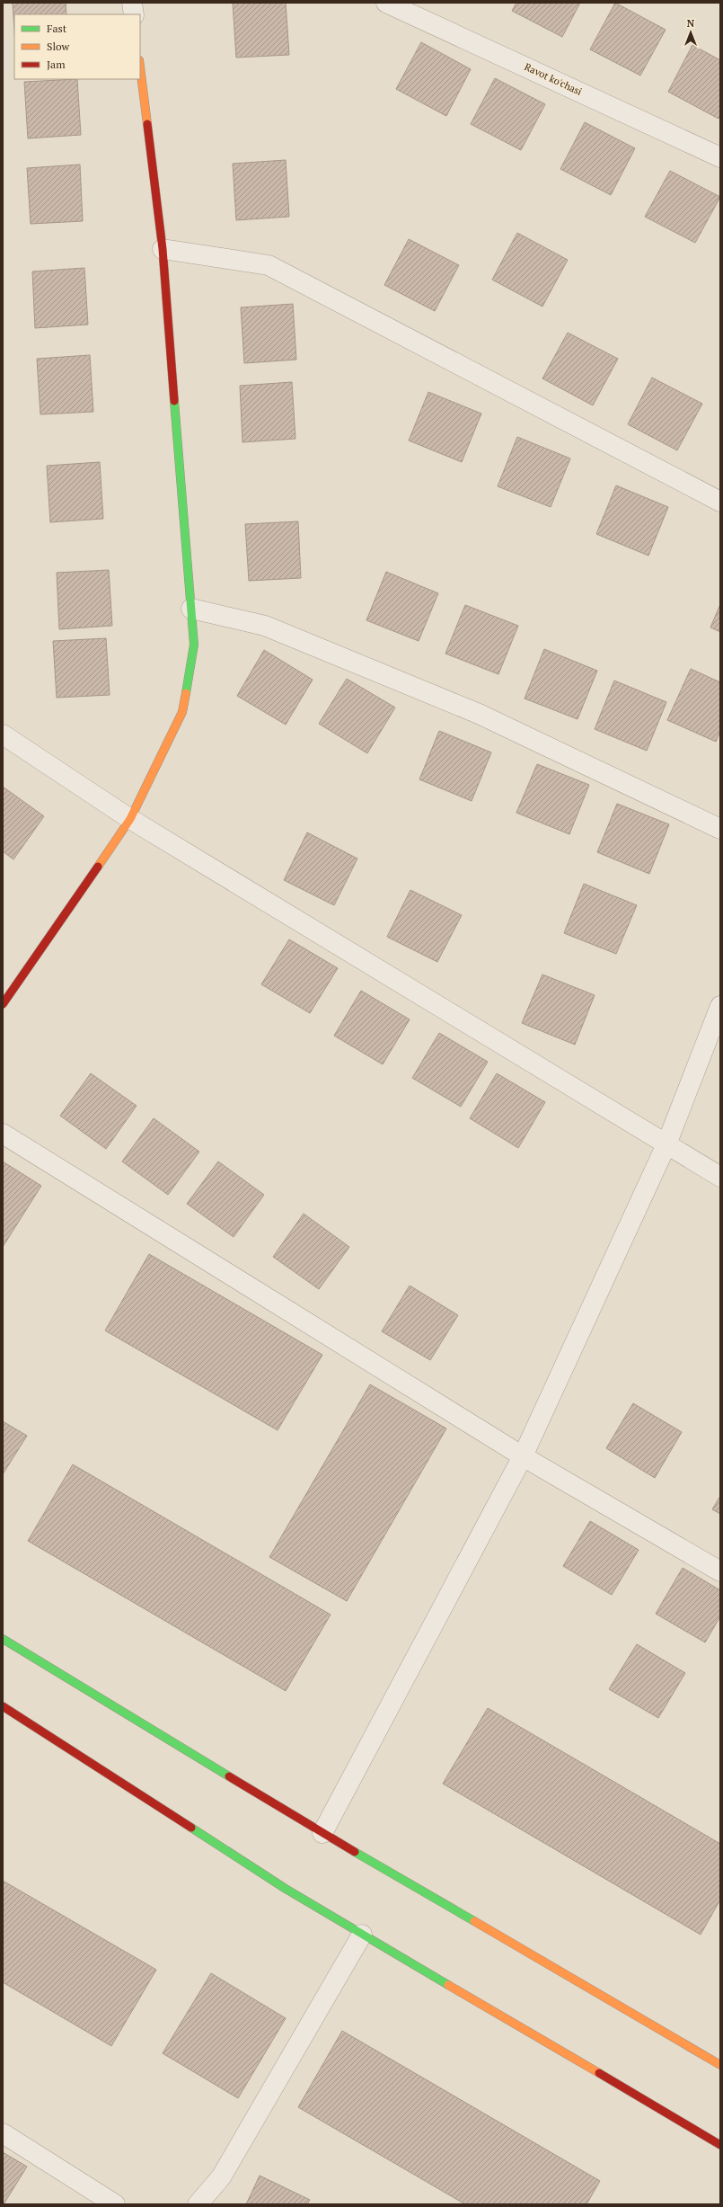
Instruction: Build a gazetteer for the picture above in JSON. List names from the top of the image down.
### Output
{
  "streets": {
    "street": ["Ravot ko'chasi"]
  },
  "legend": ["Fast", "Slow", "Jam"],
  "north": "top"
}
